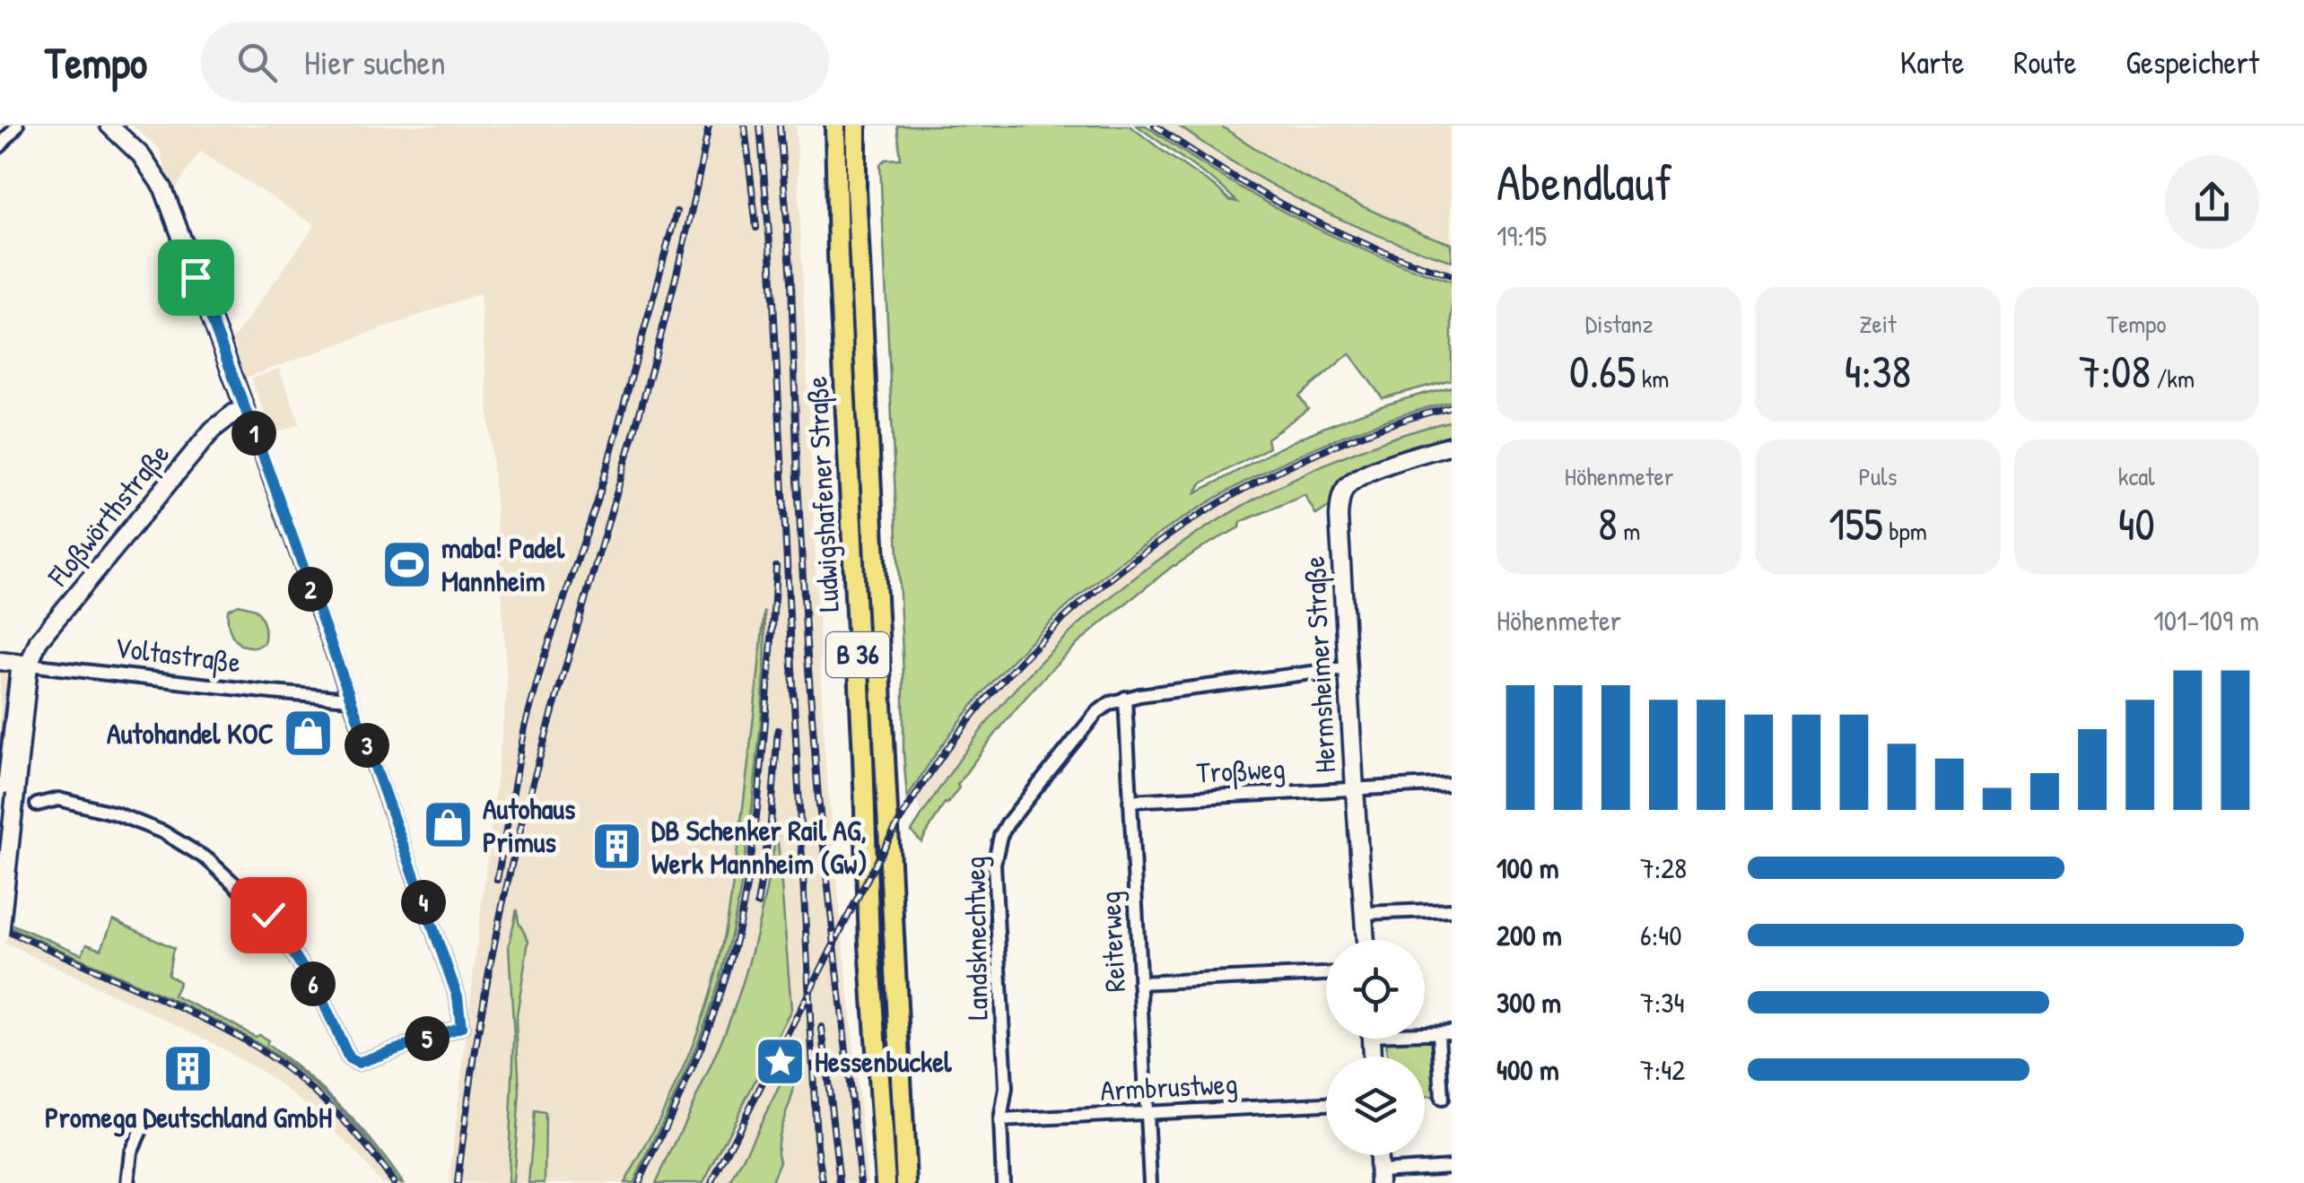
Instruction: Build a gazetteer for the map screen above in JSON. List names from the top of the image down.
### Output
{
  "streets": {
    "main road": ["Ludwigshafener Straße", "B 36"],
    "street": [
      "Floßwörthstraße",
      "Voltastraße",
      "Hermsheimer Straße",
      "Troßweg",
      "Landsknechtweg",
      "Reiterweg",
      "Armbrustweg"
    ]
  },
  "crossings": [
    ["Floßwörthstraße", "Voltastraße"],
    ["Hermsheimer Straße", "Troßweg"],
    ["Hermsheimer Straße", "Landsknechtweg"],
    ["Troßweg", "Reiterweg"],
    ["Landsknechtweg", "Reiterweg"],
    ["Landsknechtweg", "Armbrustweg"],
    ["Reiterweg", "Armbrustweg"]
  ],
  "places": {
    "sports": ["maba! Padel Mannheim"],
    "shop": ["Autohandel KOC", "Autohaus Primus"],
    "building": ["DB Schenker Rail AG, Werk Mannheim (Gw)", "Promega Deutschland GmbH"],
    "place": ["Hessenbuckel"]
  },
  "page": {
    "header": "Tempo",
    "search": "Hier suchen",
    "nav": ["Karte", "Route", "Gespeichert"],
    "heading": ["Abendlauf", "19:15"],
    "stats": [
      ["Distanz", "0.65 km"],
      ["Zeit", "4:38"],
      ["Tempo", "7:08 /km"],
      ["Höhenmeter", "8 m"],
      ["Puls", "155 bpm"],
      ["kcal", "40"]
    ],
    "pins": [
      "1",
      "2",
      "3",
      "4",
      "6",
      "5"
    ],
    "chart": ["Höhenmeter", "101–109 m"],
    "list": [
      {
        "name": "100 m",
        "note": "7:28"
      },
      {
        "name": "200 m",
        "note": "6:40"
      },
      {
        "name": "300 m",
        "note": "7:34"
      },
      {
        "name": "400 m",
        "note": "7:42"
      }
    ]
  }
}
